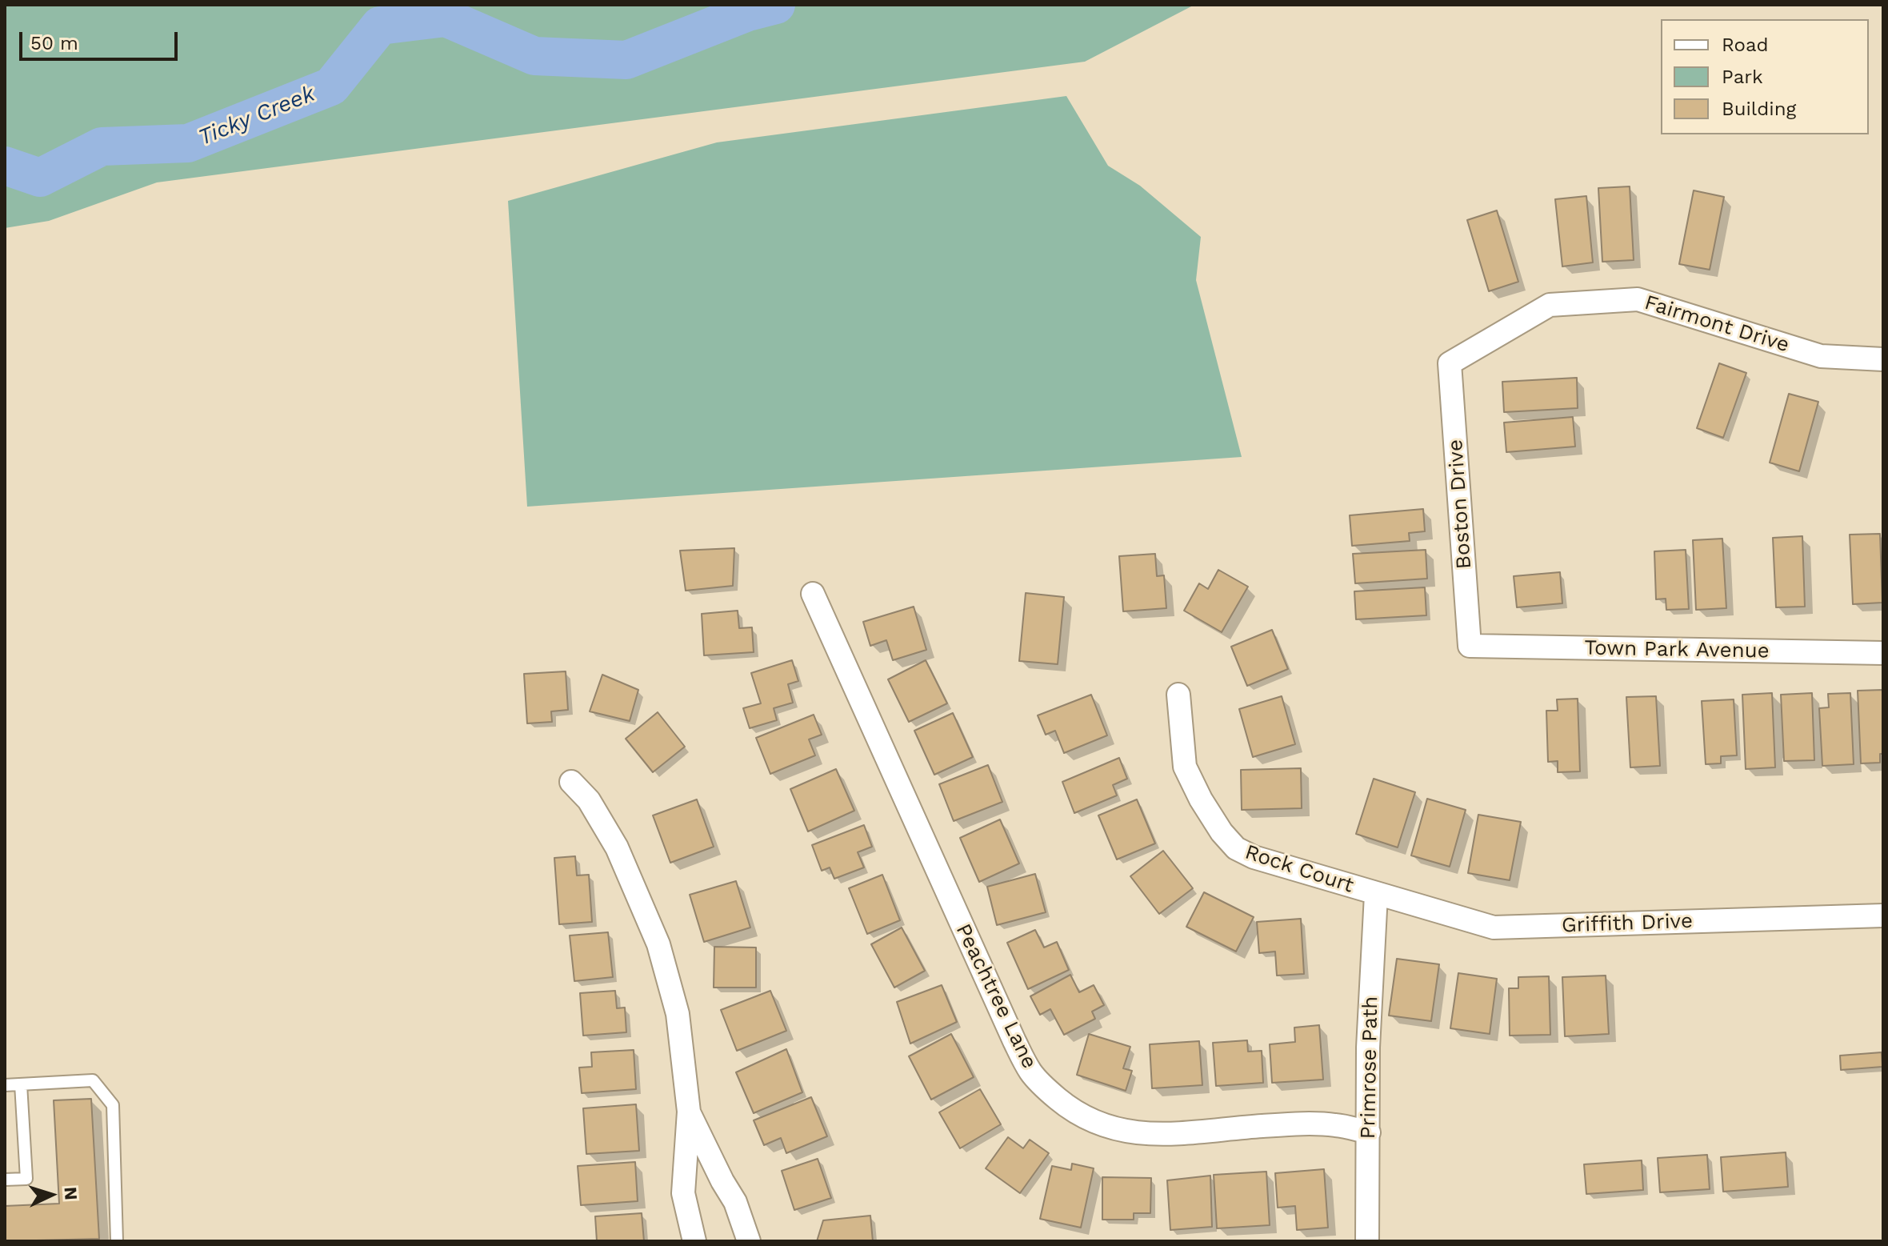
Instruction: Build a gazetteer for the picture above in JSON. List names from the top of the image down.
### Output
{
  "streets": {
    "street": [
      "Fairmont Drive",
      "Boston Drive",
      "Town Park Avenue",
      "Rock Court",
      "Griffith Drive",
      "Peachtree Lane",
      "Primrose Path"
    ]
  },
  "crossings": [
    ["Fairmont Drive", "Boston Drive"],
    ["Boston Drive", "Town Park Avenue"],
    ["Rock Court", "Griffith Drive"],
    ["Rock Court", "Primrose Path"],
    ["Griffith Drive", "Primrose Path"],
    ["Peachtree Lane", "Primrose Path"]
  ],
  "water": ["Ticky Creek"],
  "legend": ["Road", "Park", "Building"],
  "scale_bar": "50 m",
  "north": "right"
}
